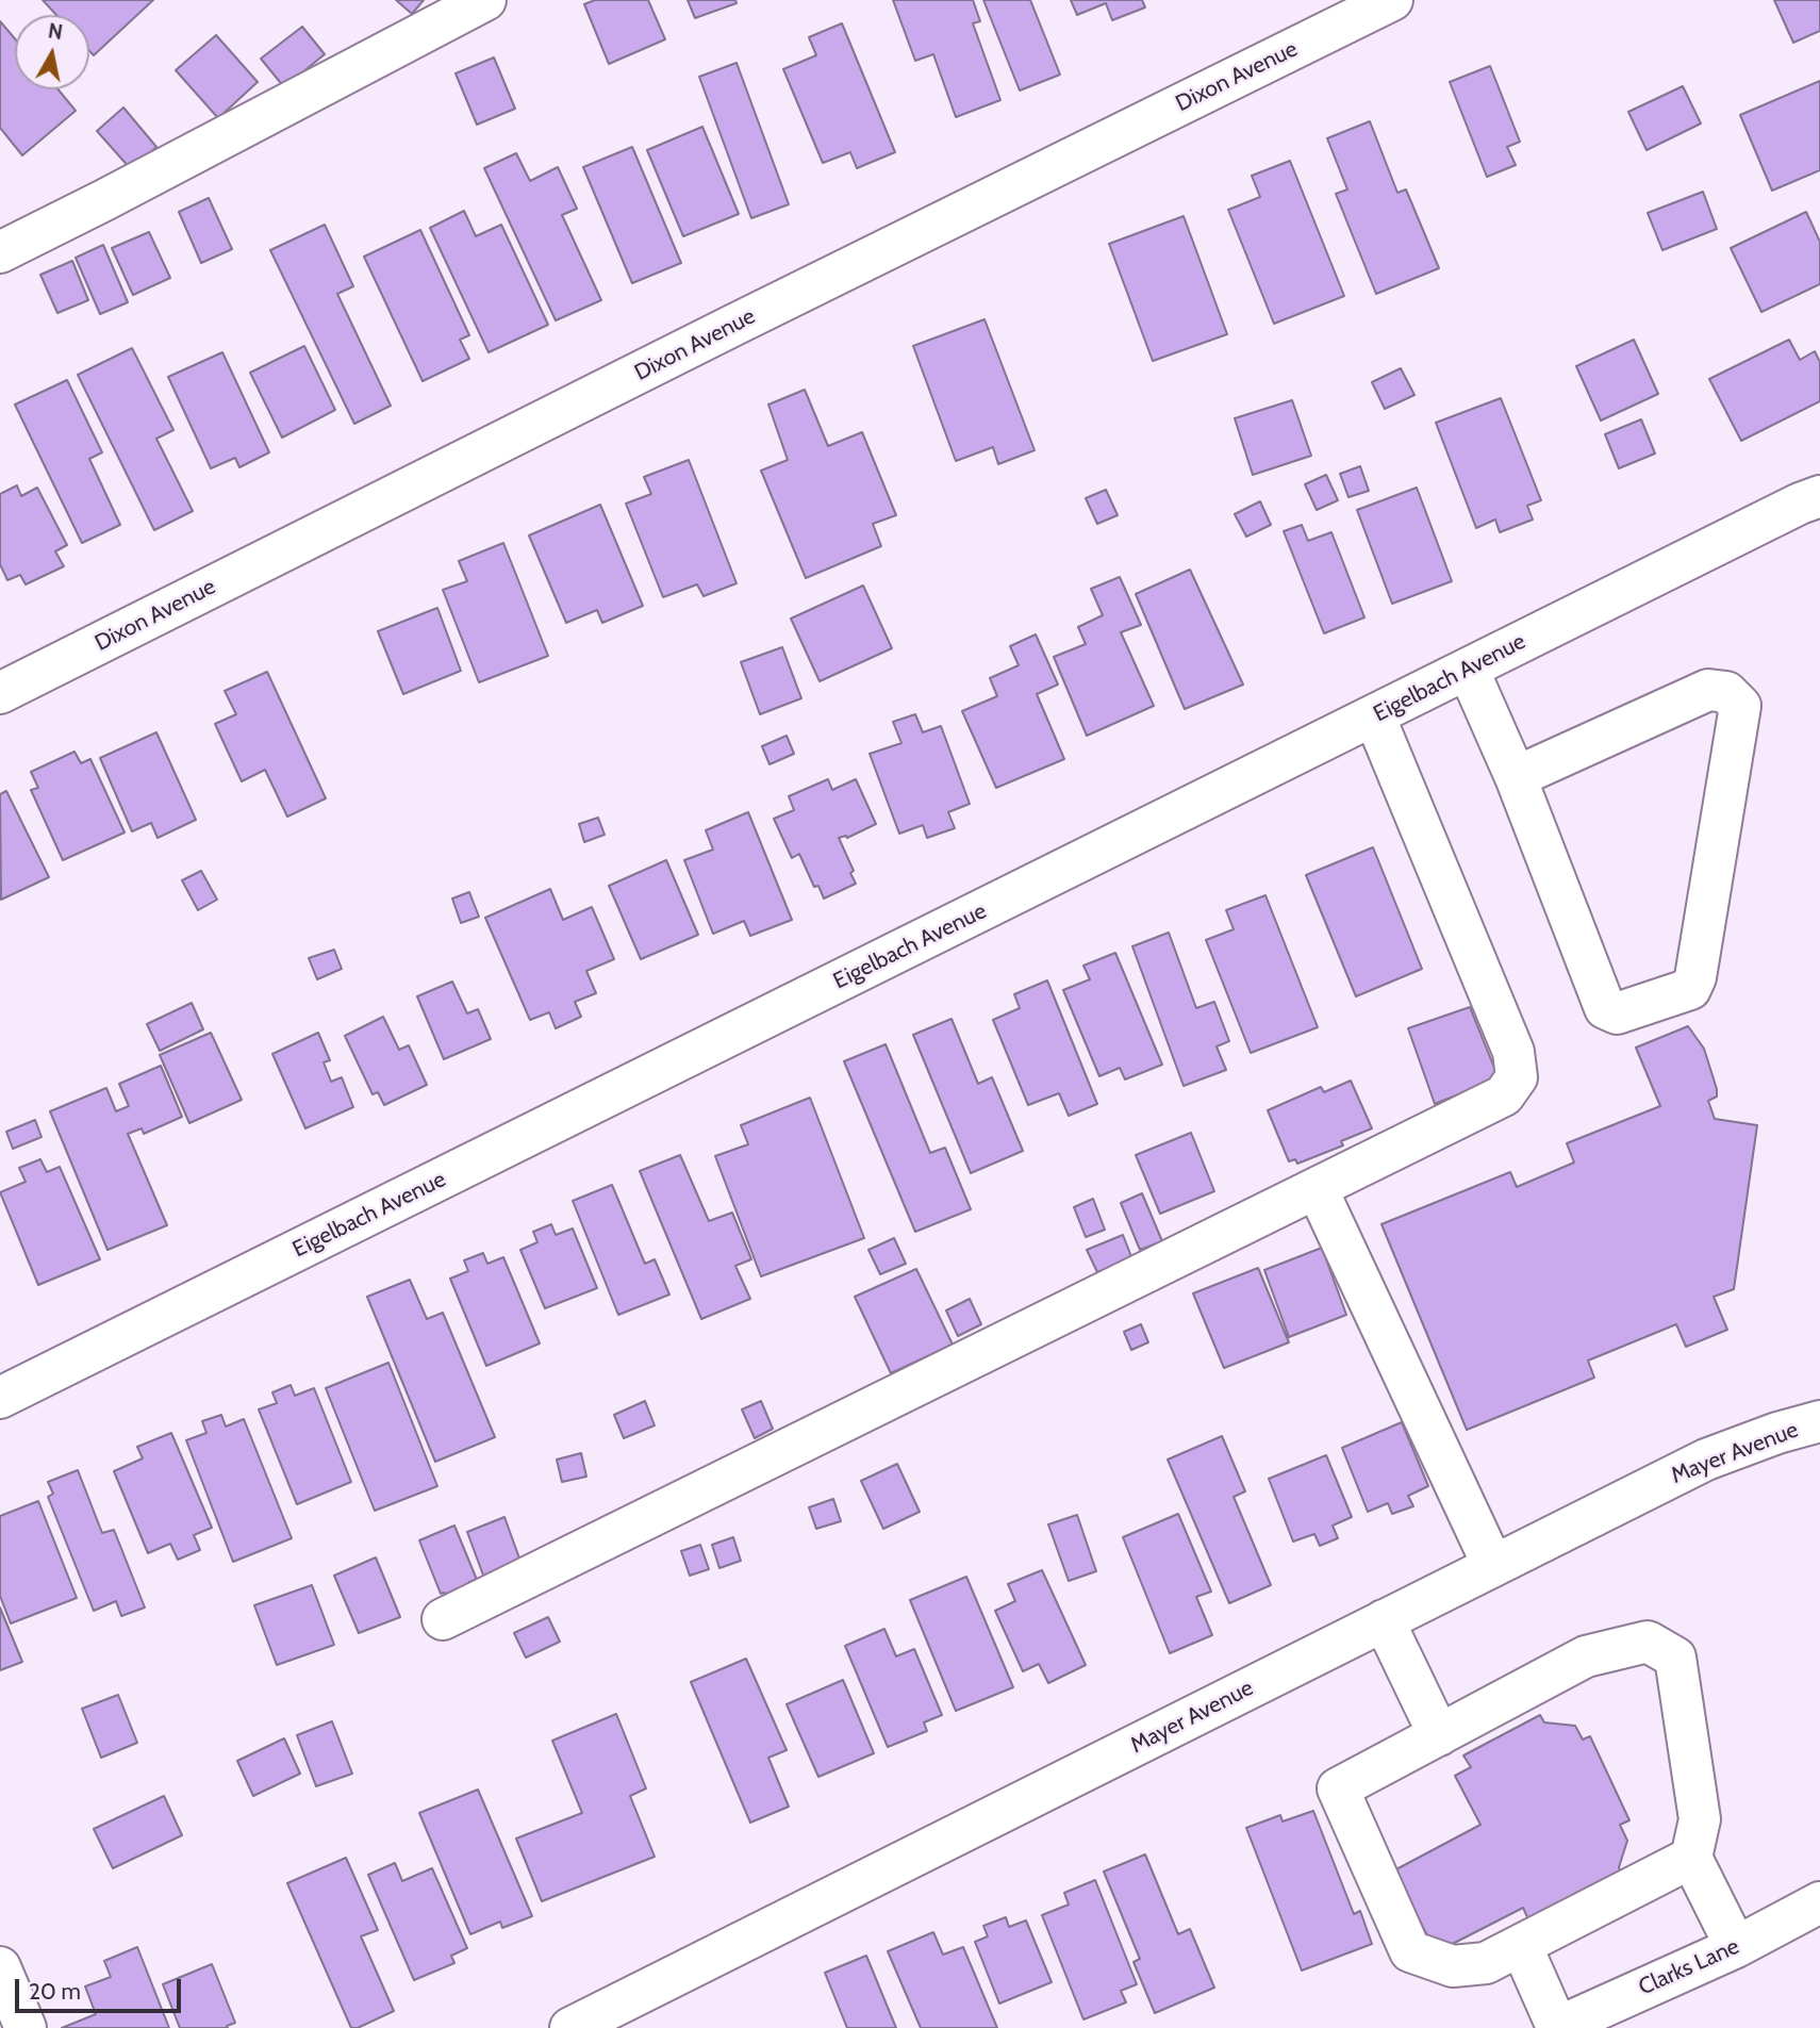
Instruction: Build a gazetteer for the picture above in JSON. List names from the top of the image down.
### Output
{
  "streets": {
    "street": [
      "Dixon Avenue",
      "Eigelbach Avenue",
      "Mayer Avenue",
      "Clarks Lane"
    ]
  },
  "scale_bar": "20 m",
  "north": "top"
}
